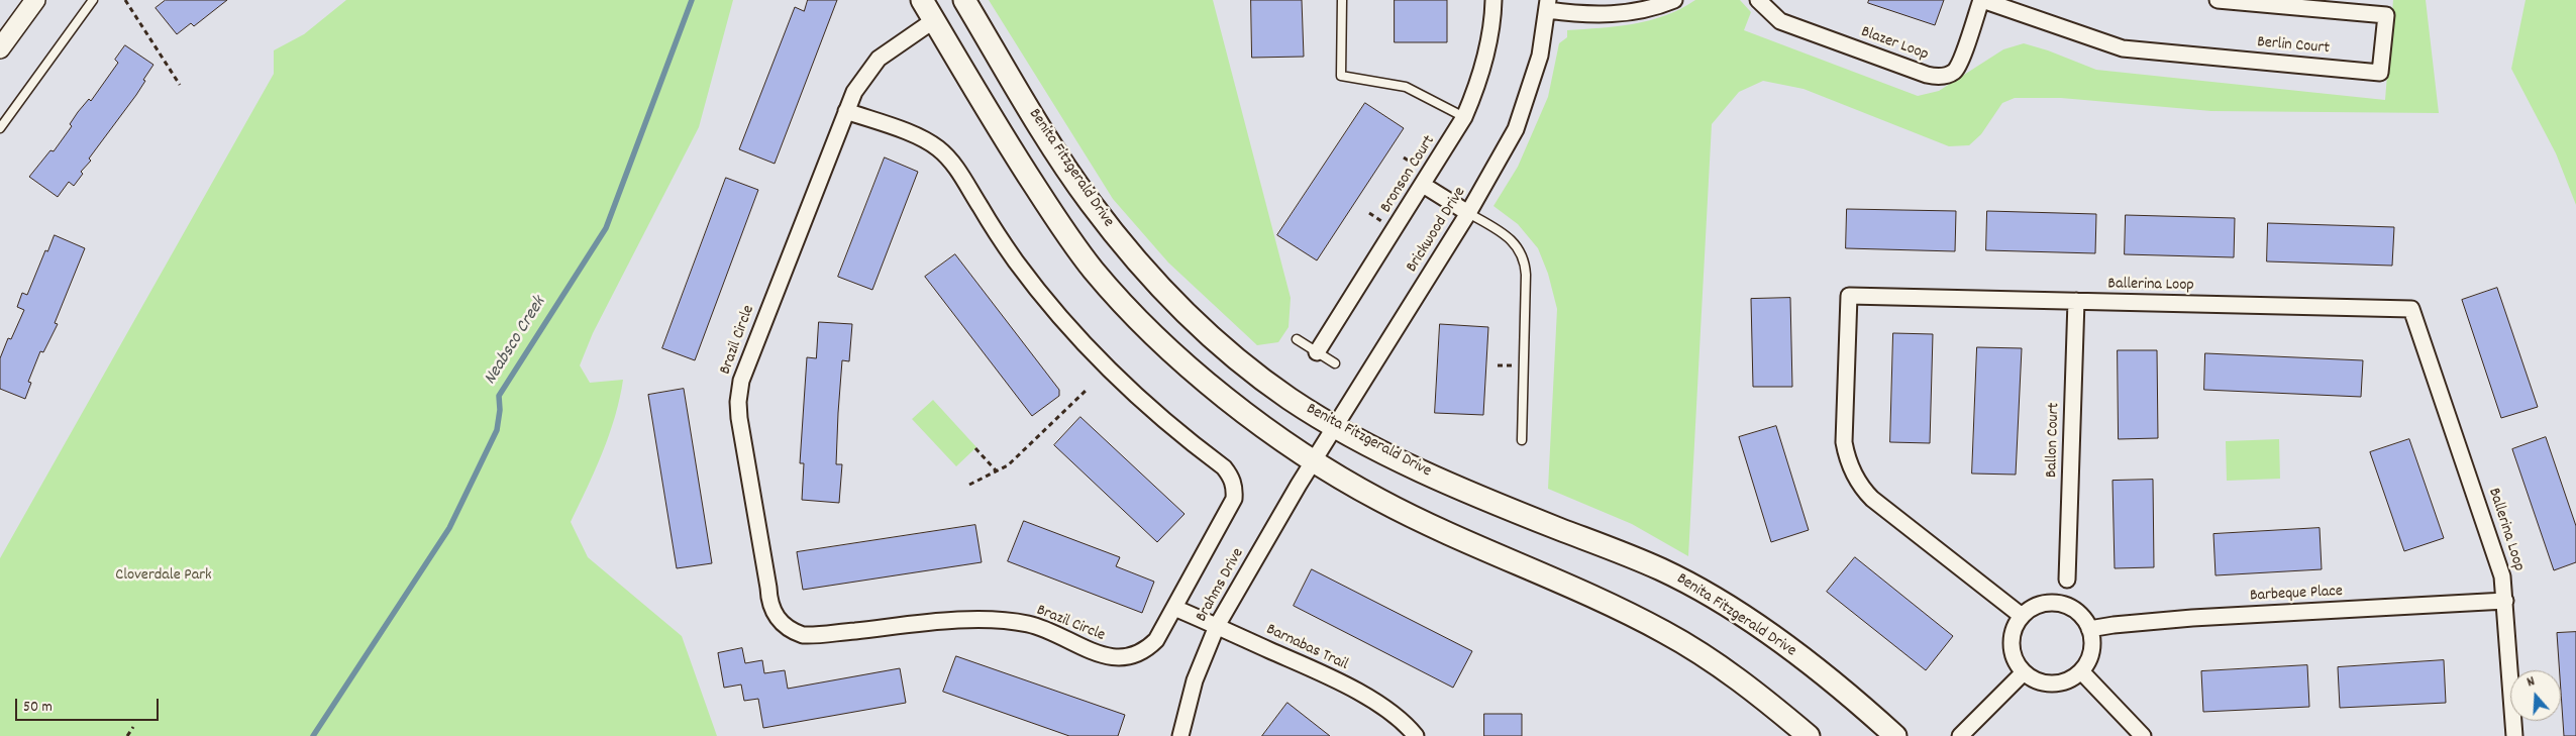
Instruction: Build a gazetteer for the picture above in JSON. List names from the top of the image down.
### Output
{
  "streets": {
    "main road": ["Benita Fitzgerald Drive"],
    "street": [
      "Blazer Loop",
      "Berlin Court",
      "Bronson Court",
      "Brickwood Drive",
      "Ballerina Loop",
      "Brazil Circle",
      "Ballon Court",
      "Brahms Drive",
      "Barbeque Place",
      "Barnabas Trail"
    ]
  },
  "crossings": [
    ["Blazer Loop", "Berlin Court"],
    ["Benita Fitzgerald Drive", "Brickwood Drive"],
    ["Brickwood Drive", "Brahms Drive"],
    ["Ballerina Loop", "Ballon Court"],
    ["Ballerina Loop", "Barbeque Place"],
    ["Brazil Circle", "Barnabas Trail"],
    ["Brahms Drive", "Barnabas Trail"]
  ],
  "water": ["Neabsco Creek"],
  "parks": ["Cloverdale Park"],
  "scale_bar": "50 m",
  "north": "top"
}
